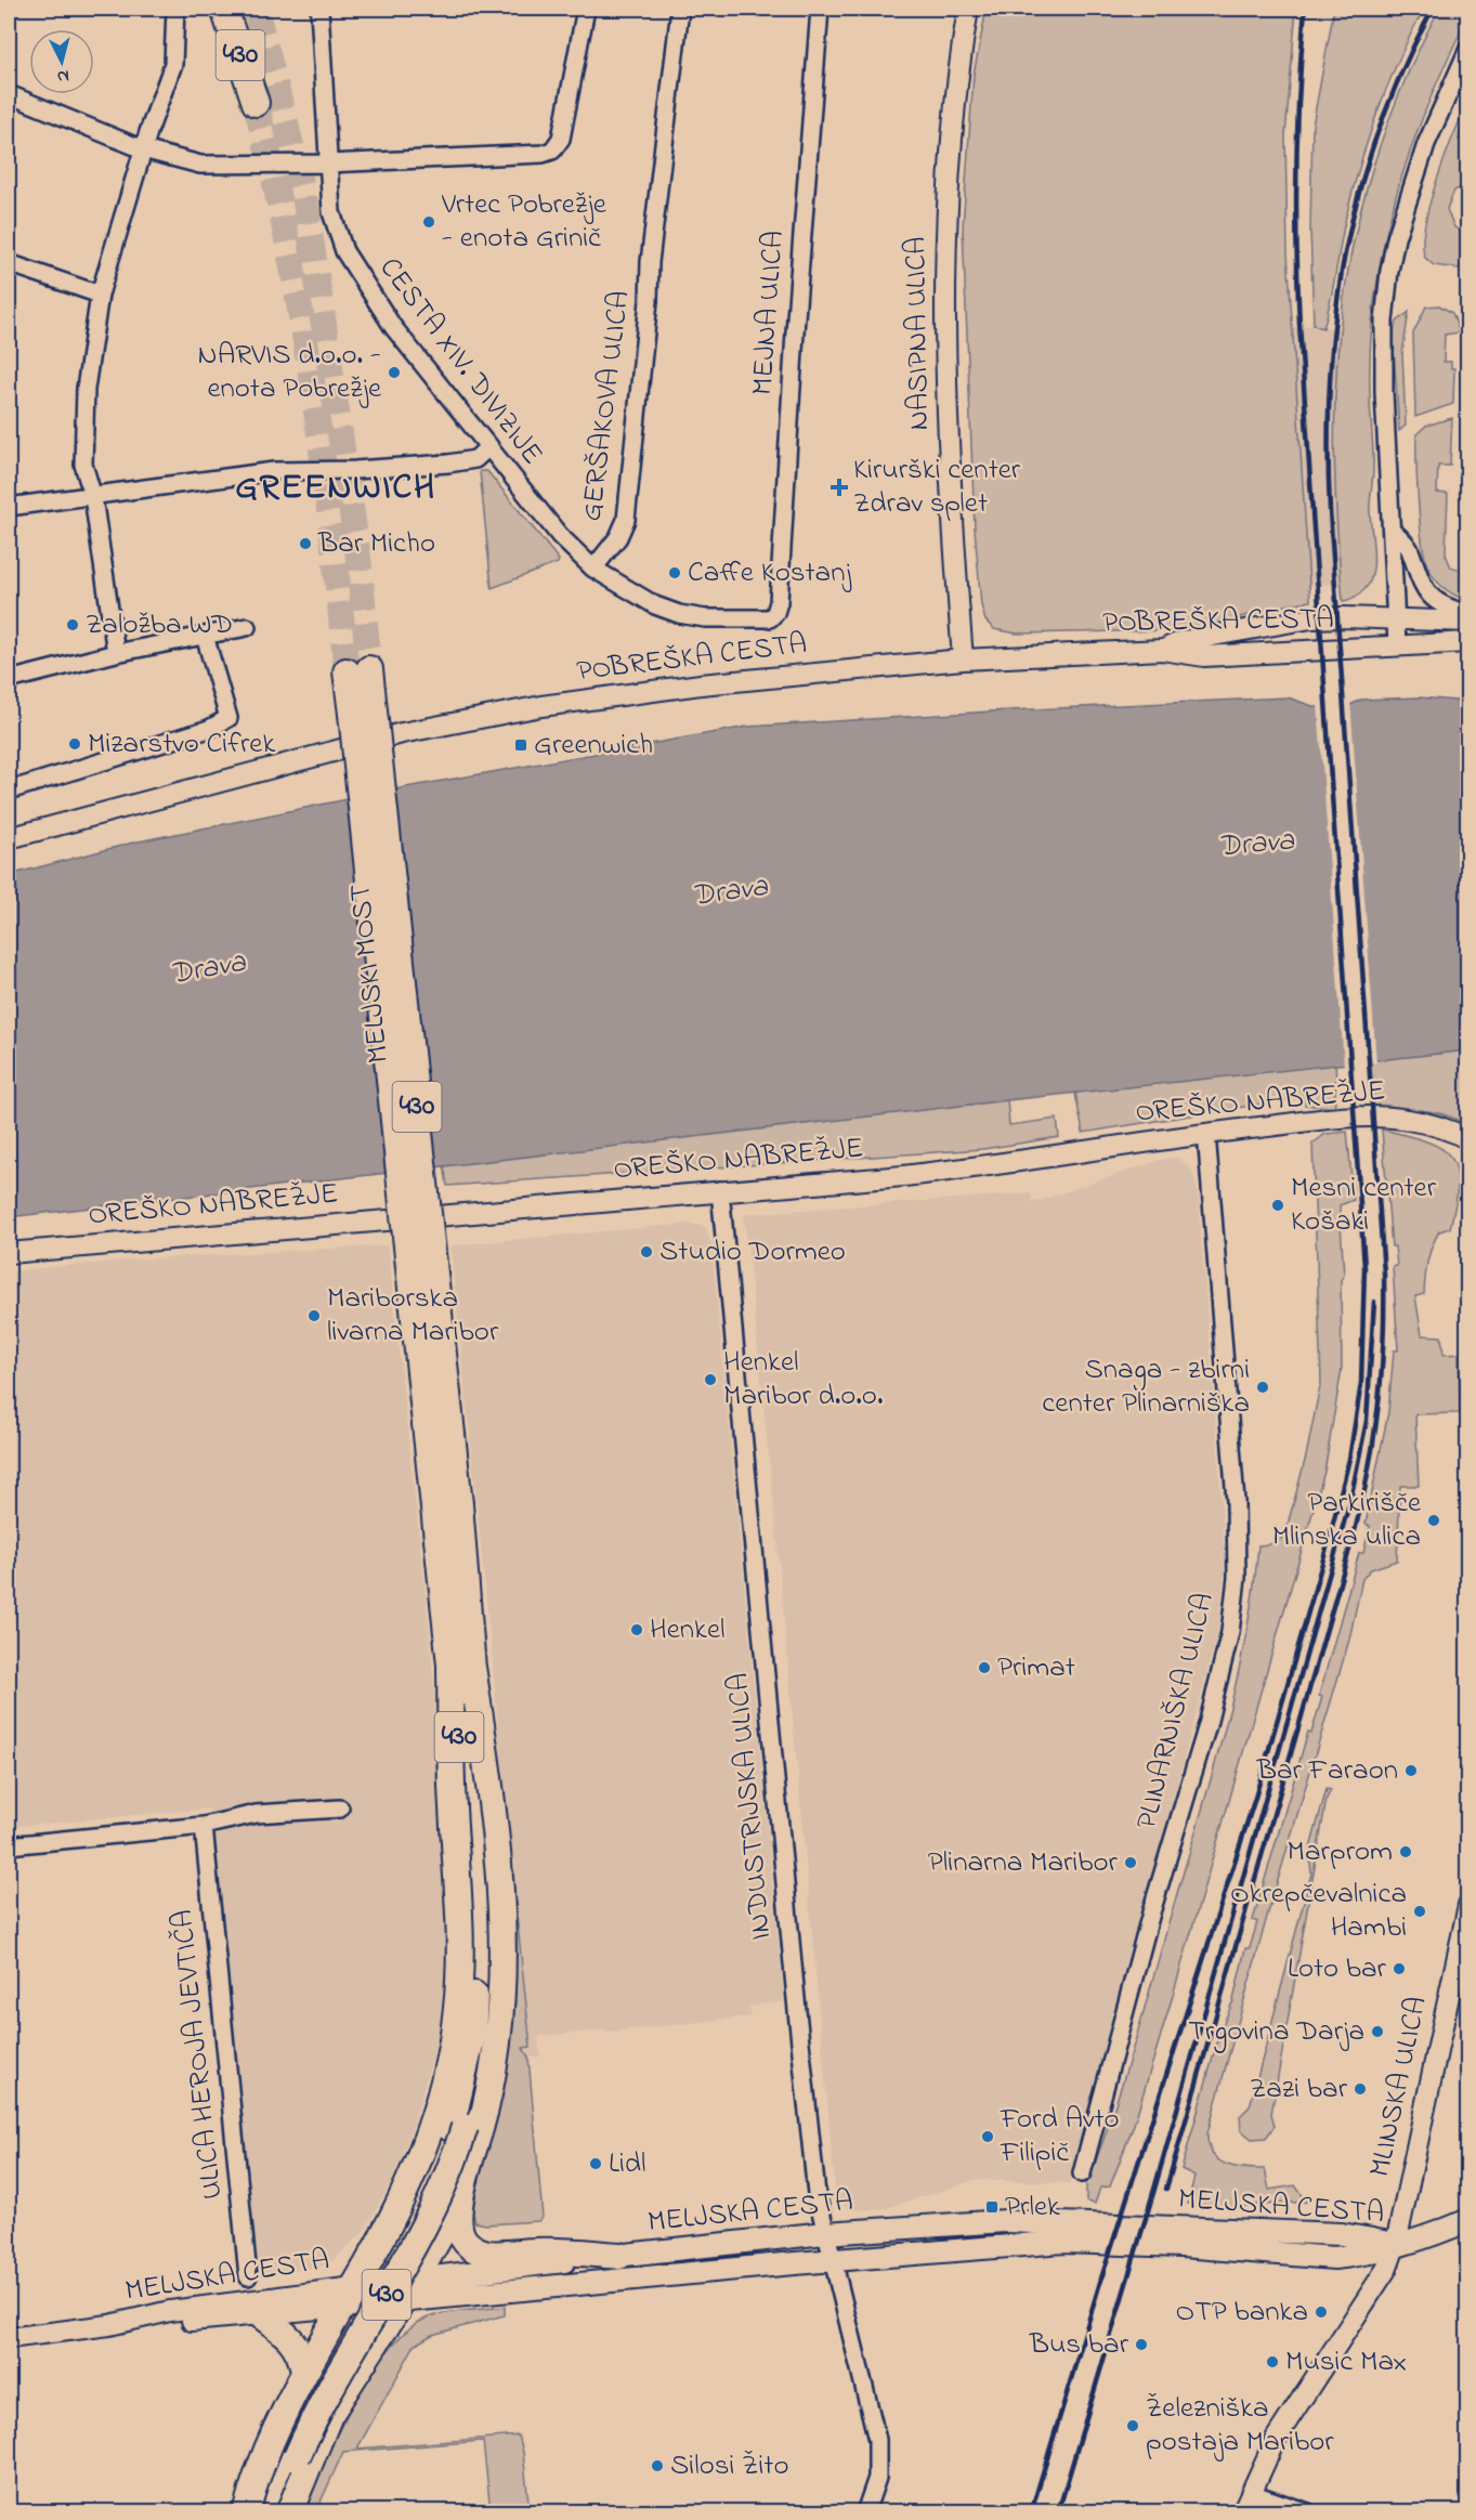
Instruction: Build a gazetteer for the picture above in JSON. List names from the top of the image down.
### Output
{
  "streets": {
    "highway": ["430", "MELJSKI MOST"],
    "main road": ["MELJSKA CESTA"],
    "street": [
      "MEJNA ULICA",
      "NASIPNA ULICA",
      "CESTA XIV. DIVIZIJE",
      "GERŠAKOVA ULICA",
      "POBREŠKA CESTA",
      "OREŠKO NABREŽJE",
      "PLINARNIŠKA ULICA",
      "INDUSTRIJSKA ULICA",
      "ULICA HEROJA JEVTIČA",
      "MLINSKA ULICA"
    ]
  },
  "crossings": [
    ["430", "MELJSKI MOST"],
    ["MEJNA ULICA", "CESTA XIV. DIVIZIJE"],
    ["NASIPNA ULICA", "POBREŠKA CESTA"],
    ["CESTA XIV. DIVIZIJE", "GERŠAKOVA ULICA"],
    ["POBREŠKA CESTA", "MELJSKI MOST"],
    ["MELJSKI MOST", "OREŠKO NABREŽJE"],
    ["OREŠKO NABREŽJE", "PLINARNIŠKA ULICA"],
    ["OREŠKO NABREŽJE", "INDUSTRIJSKA ULICA"],
    ["INDUSTRIJSKA ULICA", "MELJSKA CESTA"],
    ["MLINSKA ULICA", "MELJSKA CESTA"]
  ],
  "districts": ["GREENWICH"],
  "water": ["Drava"],
  "places": {
    "other": [
      "Vrtec Pobrežje - enota Grinič",
      "NARVIS d.o.o. - enota Pobrežje",
      "Bar Micho",
      "Caffe Kostanj",
      "Založba WD",
      "Mizarstvo Cifrek",
      "Mesni center Košaki",
      "Studio Dormeo",
      "Mariborska livarna Maribor",
      "Henkel Maribor d.o.o.",
      "Snaga - zbirni center Plinarniška",
      "Parkirišče Mlinska ulica",
      "Henkel",
      "Primat",
      "Bar Faraon",
      "Marprom",
      "Plinarna Maribor",
      "Okrepčevalnica Hambi",
      "Loto bar",
      "Trgovina Darja",
      "Zazi bar",
      "Ford Avto Filipič",
      "Lidl",
      "OTP banka",
      "Bus bar",
      "Music Max",
      "Železniška postaja Maribor",
      "Silosi Žito"
    ],
    "health": ["Kirurški center Zdrav splet"],
    "transit": ["Greenwich", "Prlek"]
  },
  "north": "bottom"
}
